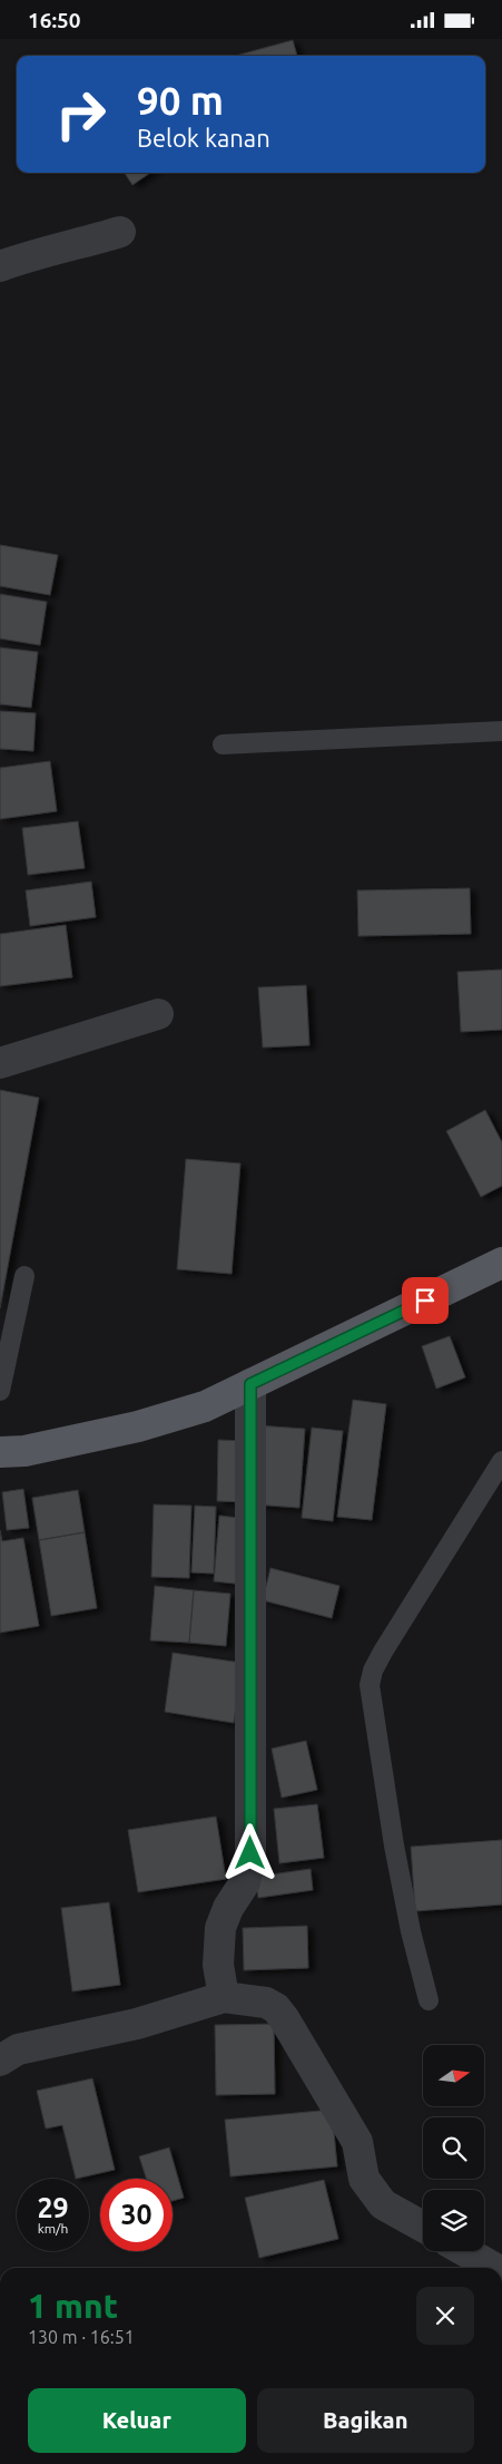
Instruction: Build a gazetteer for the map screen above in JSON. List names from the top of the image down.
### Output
{
  "north": "right",
  "page": {
    "status": "16:50",
    "turn": ["90 m", "Belok kanan"],
    "speed": "29 km/h",
    "limit": "30",
    "heading": ["1 mnt", "130 m · 16:51"],
    "buttons": ["Keluar", "Bagikan"]
  }
}
